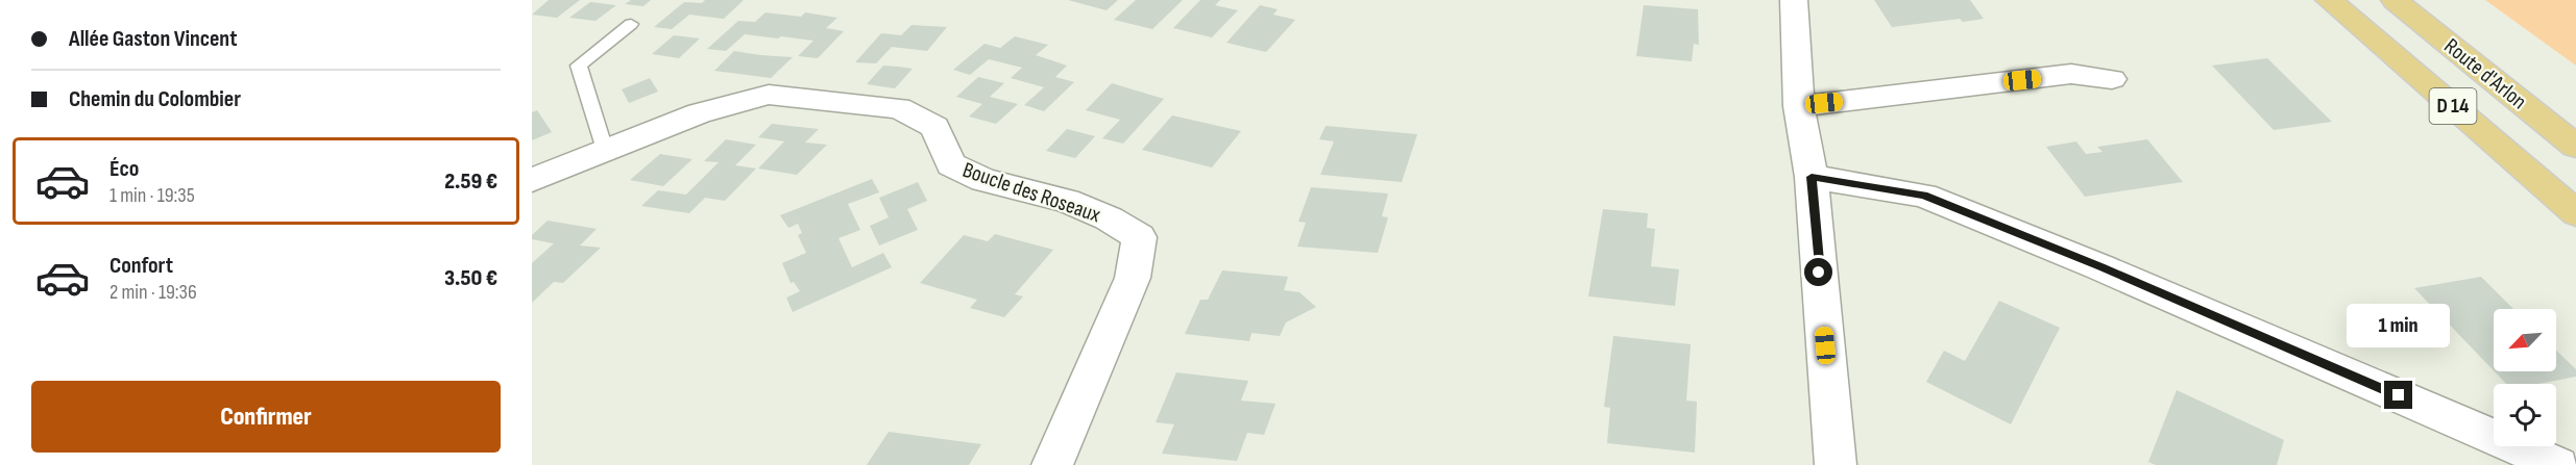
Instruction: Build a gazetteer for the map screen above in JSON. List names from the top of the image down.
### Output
{
  "streets": {
    "main road": ["Route d'Arlon", "D 14"],
    "street": ["Boucle des Roseaux"]
  },
  "north": "bottom left",
  "page": {
    "banner": ["Allée Gaston Vincent", "Chemin du Colombier"],
    "list": [
      {
        "name": "Éco",
        "note": "1 min · 19:35",
        "value": "2.59 €"
      },
      {
        "name": "Confort",
        "note": "2 min · 19:36",
        "value": "3.50 €"
      }
    ],
    "bubble": "1 min",
    "buttons": "Confirmer"
  }
}
